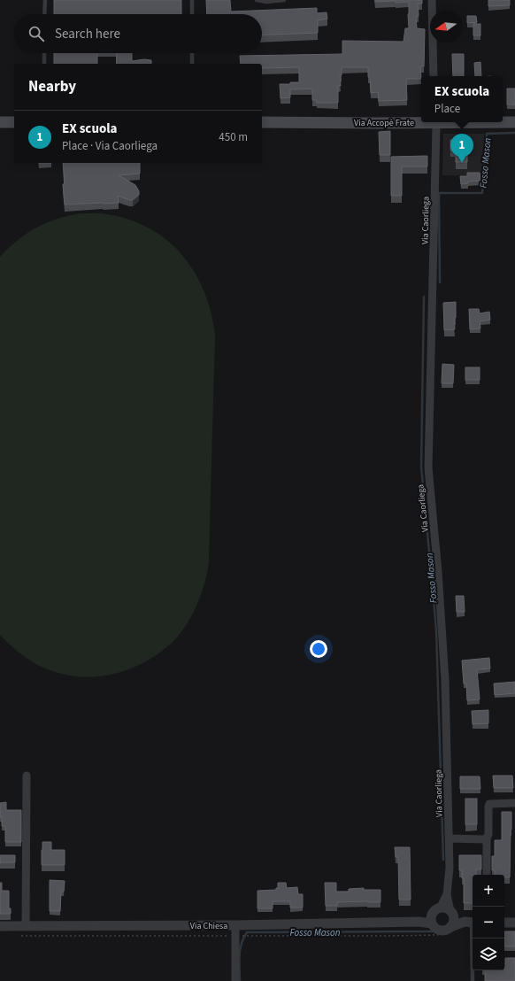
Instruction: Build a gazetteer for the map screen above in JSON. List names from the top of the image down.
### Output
{
  "streets": {
    "main road": ["Via Accopè Frate"],
    "street": ["Via Caorliega", "Via Chiesa"]
  },
  "crossings": [
    ["Via Caorliega", "Via Chiesa"]
  ],
  "water": ["Fosso Mason"],
  "north": "left",
  "page": {
    "search": "Search here",
    "heading": "Nearby",
    "popup": ["EX scuola", "Place"],
    "list": [
      {
        "mark": "1",
        "name": "EX scuola",
        "note": "Place · Via Caorliega",
        "value": "450 m"
      }
    ],
    "pins": "1",
    "map_buttons": ["+", "−"]
  }
}
